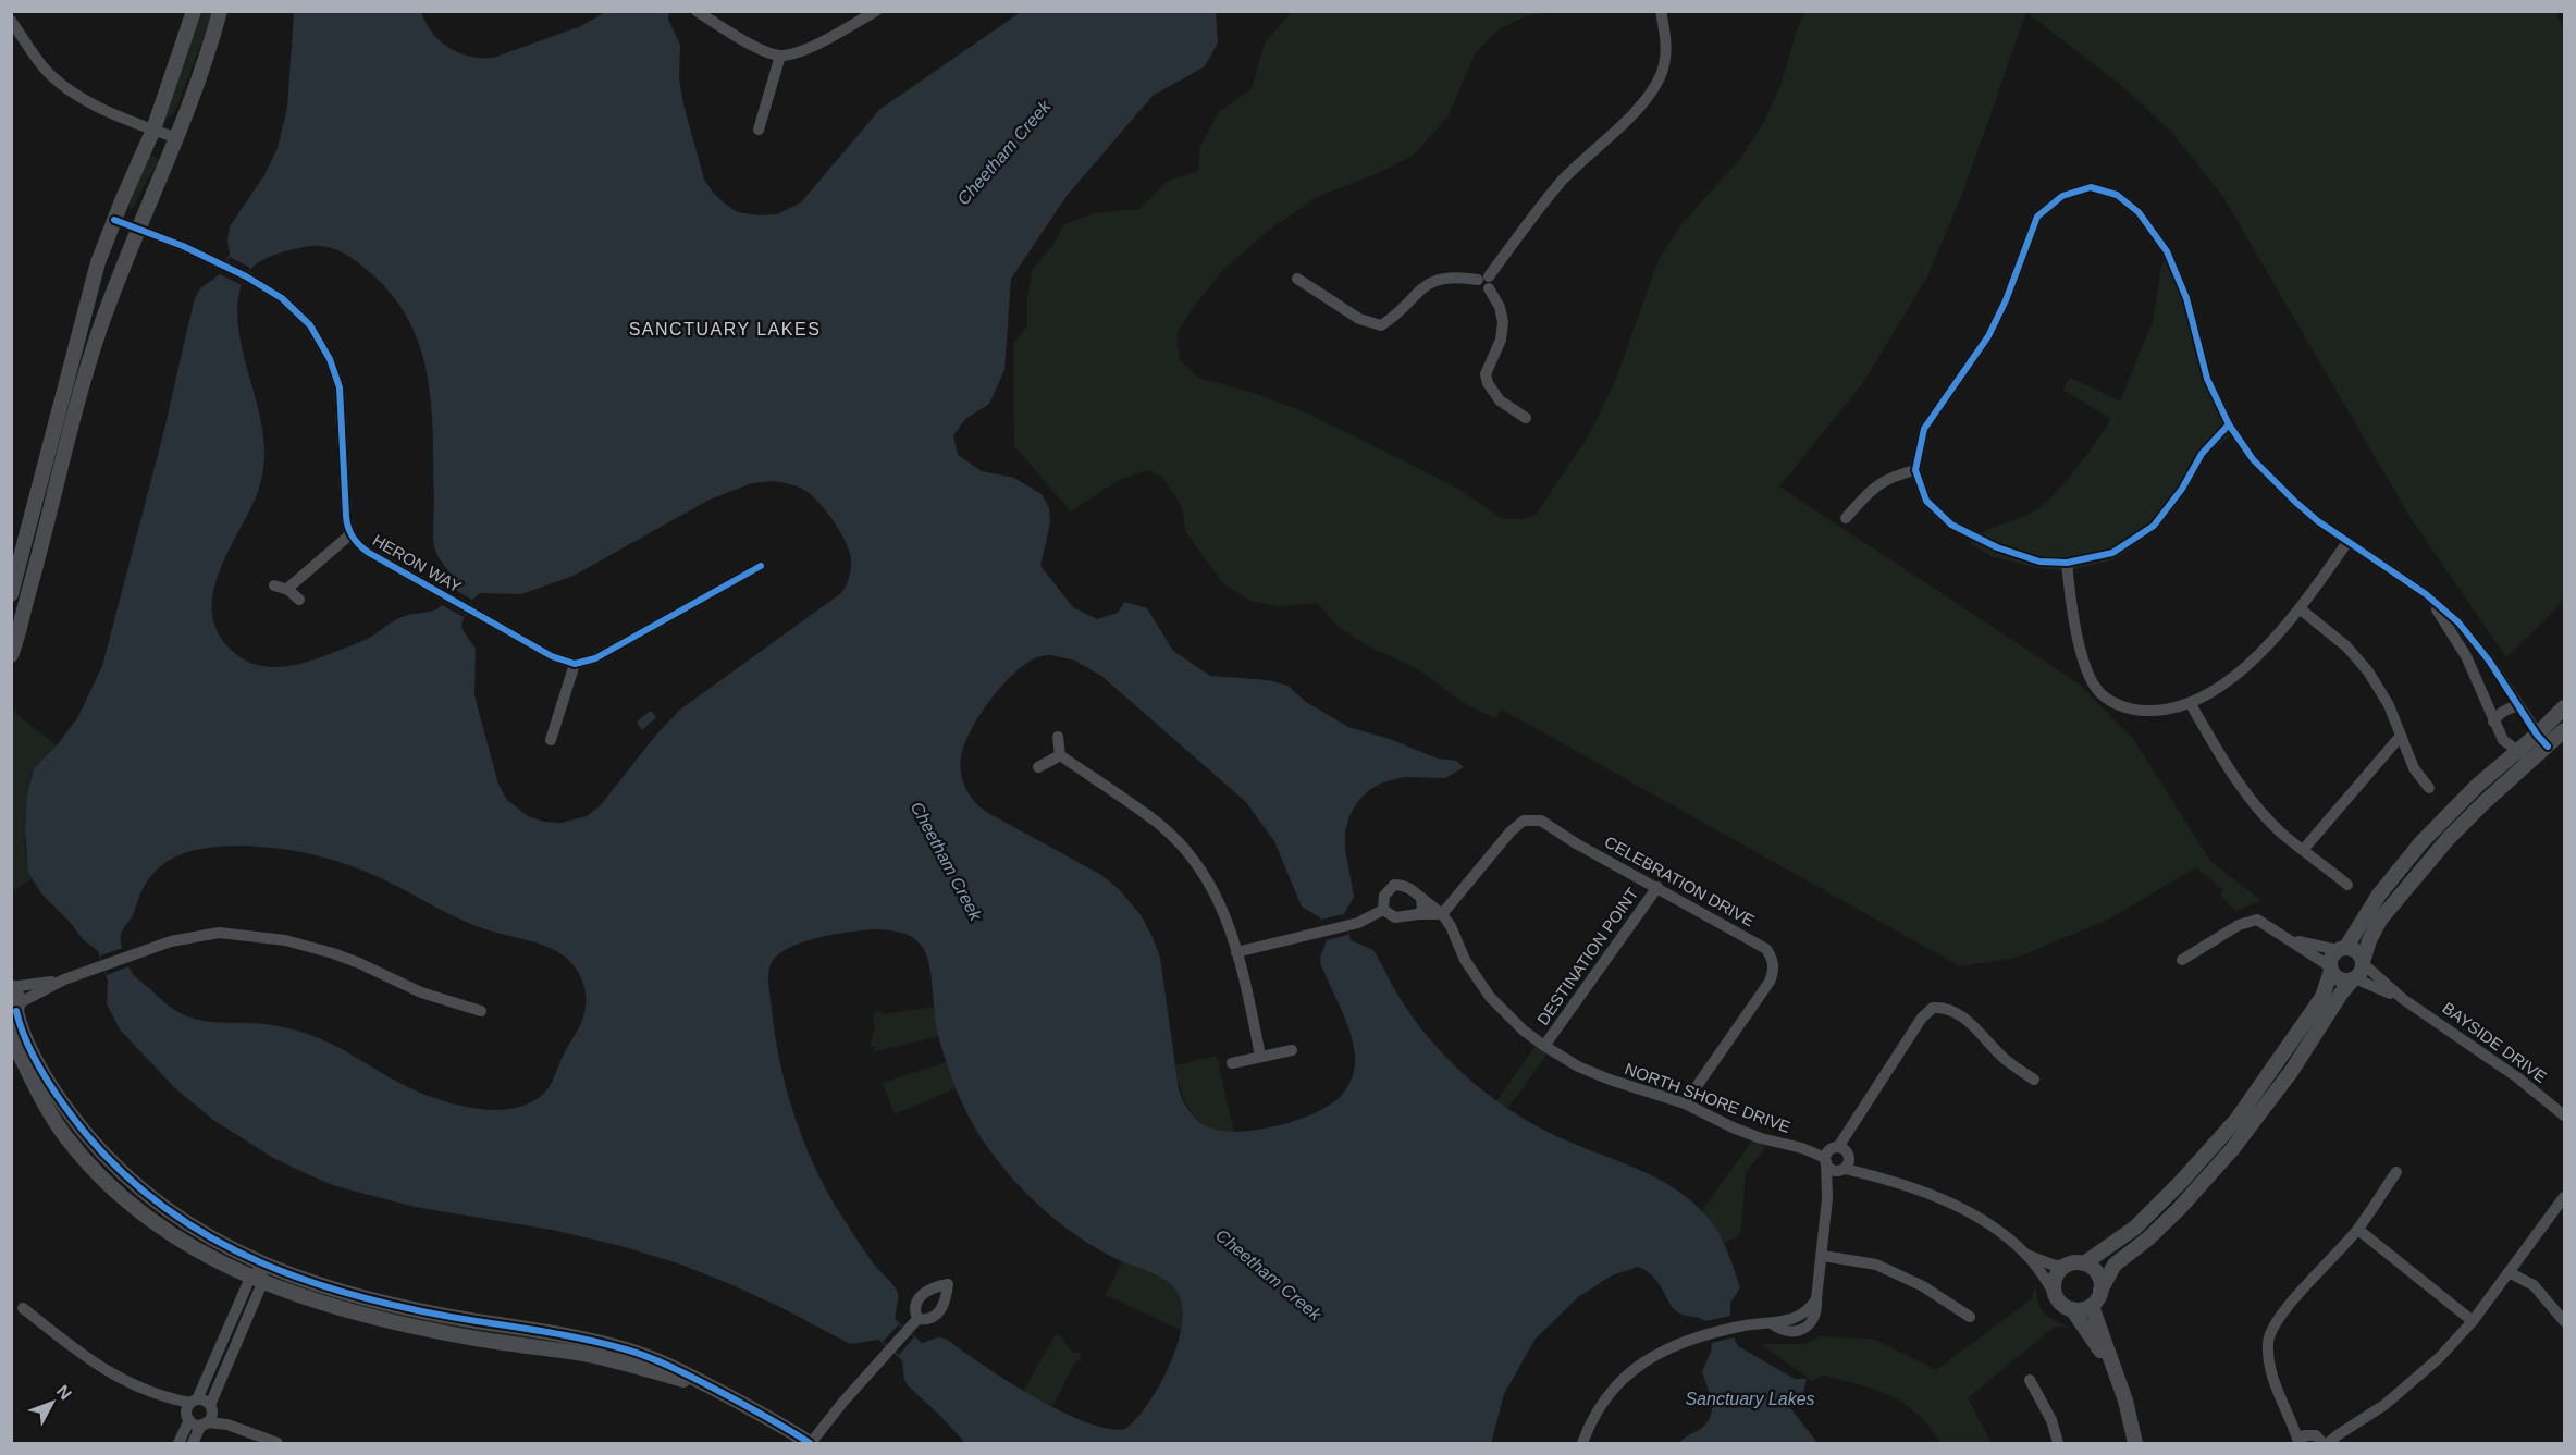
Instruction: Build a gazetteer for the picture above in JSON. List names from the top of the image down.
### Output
{
  "streets": {
    "street": [
      "HERON WAY",
      "CELEBRATION DRIVE",
      "DESTINATION POINT",
      "BAYSIDE DRIVE",
      "NORTH SHORE DRIVE"
    ]
  },
  "crossings": [
    ["CELEBRATION DRIVE", "DESTINATION POINT"],
    ["CELEBRATION DRIVE", "NORTH SHORE DRIVE"],
    ["DESTINATION POINT", "NORTH SHORE DRIVE"]
  ],
  "districts": ["SANCTUARY LAKES"],
  "water": ["Cheetham Creek", "Sanctuary Lakes"],
  "north": "top right"
}
